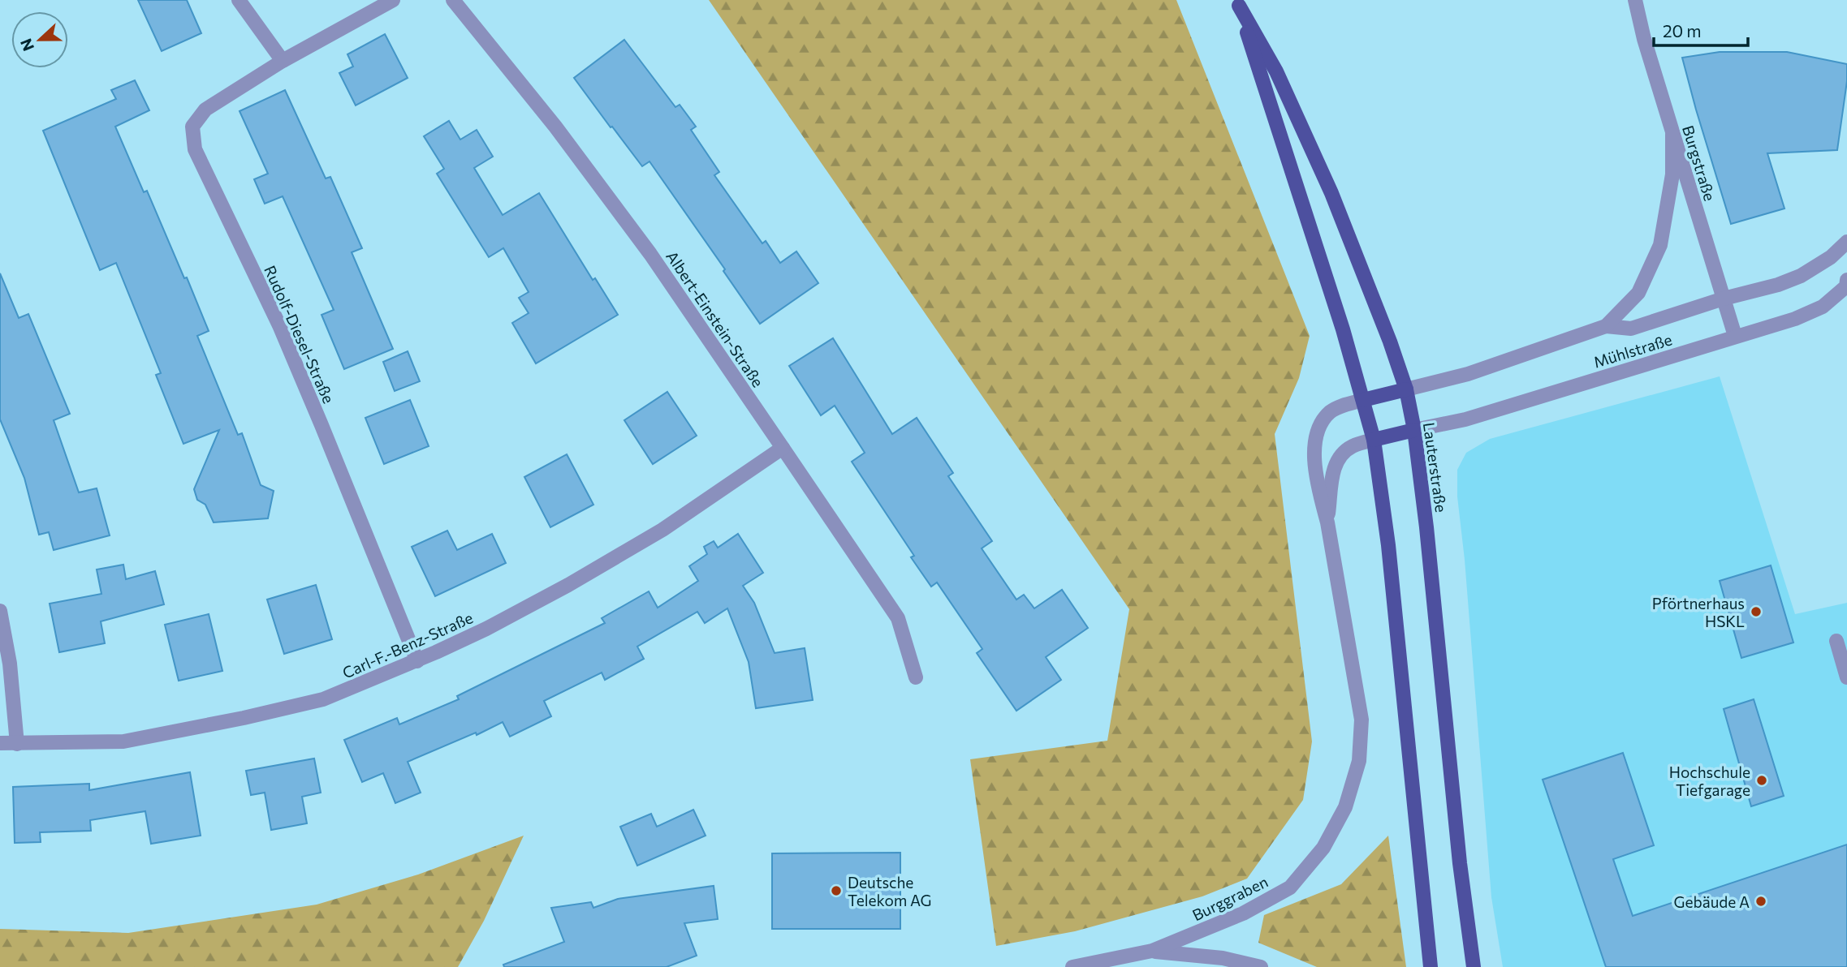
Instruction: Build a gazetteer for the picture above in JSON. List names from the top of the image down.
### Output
{
  "streets": {
    "main road": ["Lauterstraße"],
    "street": [
      "Burgstraße",
      "Albert-Einstein-Straße",
      "Rudolf-Diesel-Straße",
      "Mühlstraße",
      "Carl-F.-Benz-Straße",
      "Burggraben"
    ]
  },
  "crossings": [
    ["Burgstraße", "Mühlstraße"],
    ["Albert-Einstein-Straße", "Carl-F.-Benz-Straße"],
    ["Rudolf-Diesel-Straße", "Carl-F.-Benz-Straße"],
    ["Mühlstraße", "Lauterstraße"],
    ["Lauterstraße", "Burggraben"]
  ],
  "places": [
    "Pförtnerhaus HSKL",
    "Hochschule Tiefgarage",
    "Deutsche Telekom AG",
    "Gebäude A"
  ],
  "scale_bar": "20 m",
  "north": "left"
}
